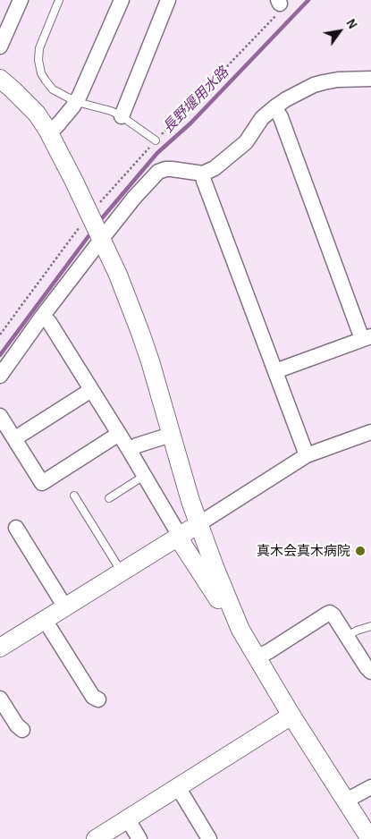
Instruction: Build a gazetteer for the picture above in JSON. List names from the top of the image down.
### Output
{
  "water": ["長野堰用水路"],
  "places": ["真木会真木病院"],
  "north": "top right"
}
